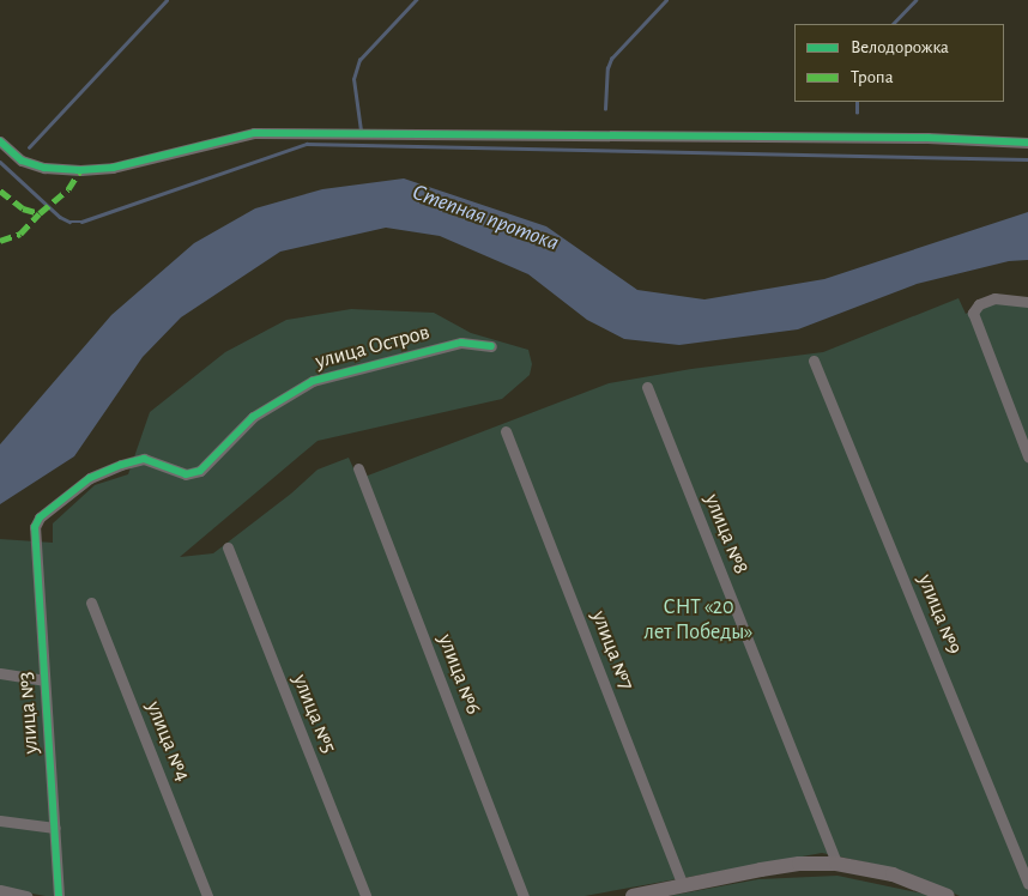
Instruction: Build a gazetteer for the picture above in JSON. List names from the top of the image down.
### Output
{
  "streets": {
    "street": [
      "улица Остров",
      "улица №8",
      "улица №9",
      "улица №7",
      "улица №6",
      "улица №3",
      "улица №5",
      "улица №4"
    ]
  },
  "crossings": [
    ["улица Остров", "улица №3"]
  ],
  "water": ["Степная протока"],
  "parks": ["СНТ «20 лет Победы»"],
  "legend": ["Велодорожка", "Тропа"]
}
